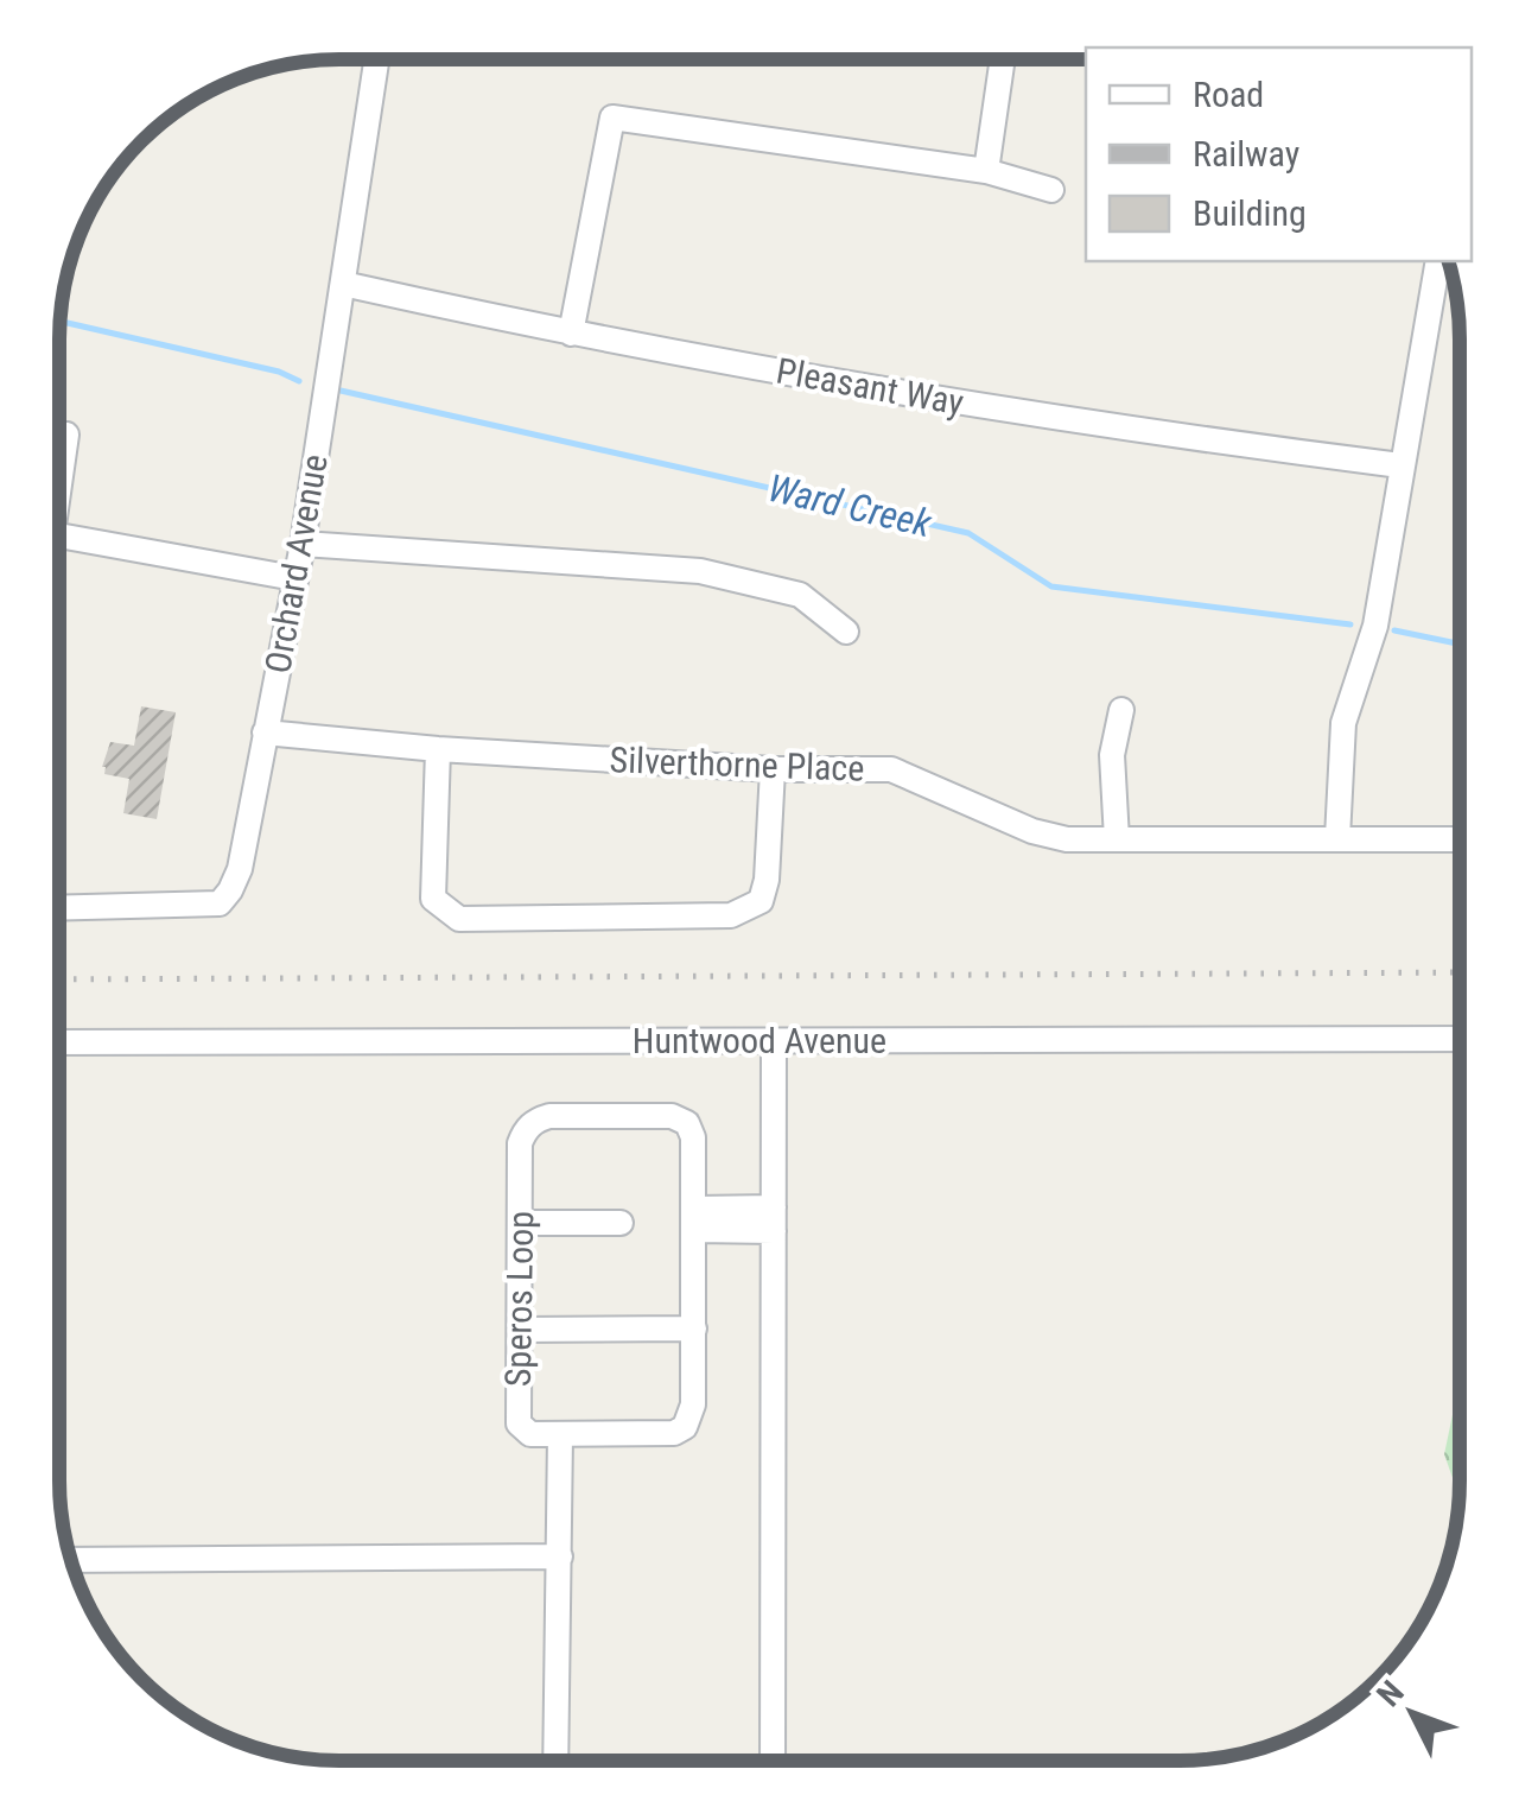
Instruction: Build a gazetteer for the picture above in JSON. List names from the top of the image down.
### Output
{
  "streets": {
    "street": [
      "Pleasant Way",
      "Orchard Avenue",
      "Silverthorne Place",
      "Huntwood Avenue",
      "Speros Loop"
    ]
  },
  "crossings": [
    ["Pleasant Way", "Orchard Avenue"],
    ["Orchard Avenue", "Silverthorne Place"]
  ],
  "water": ["Ward Creek"],
  "legend": ["Road", "Railway", "Building"],
  "north": "top left"
}
